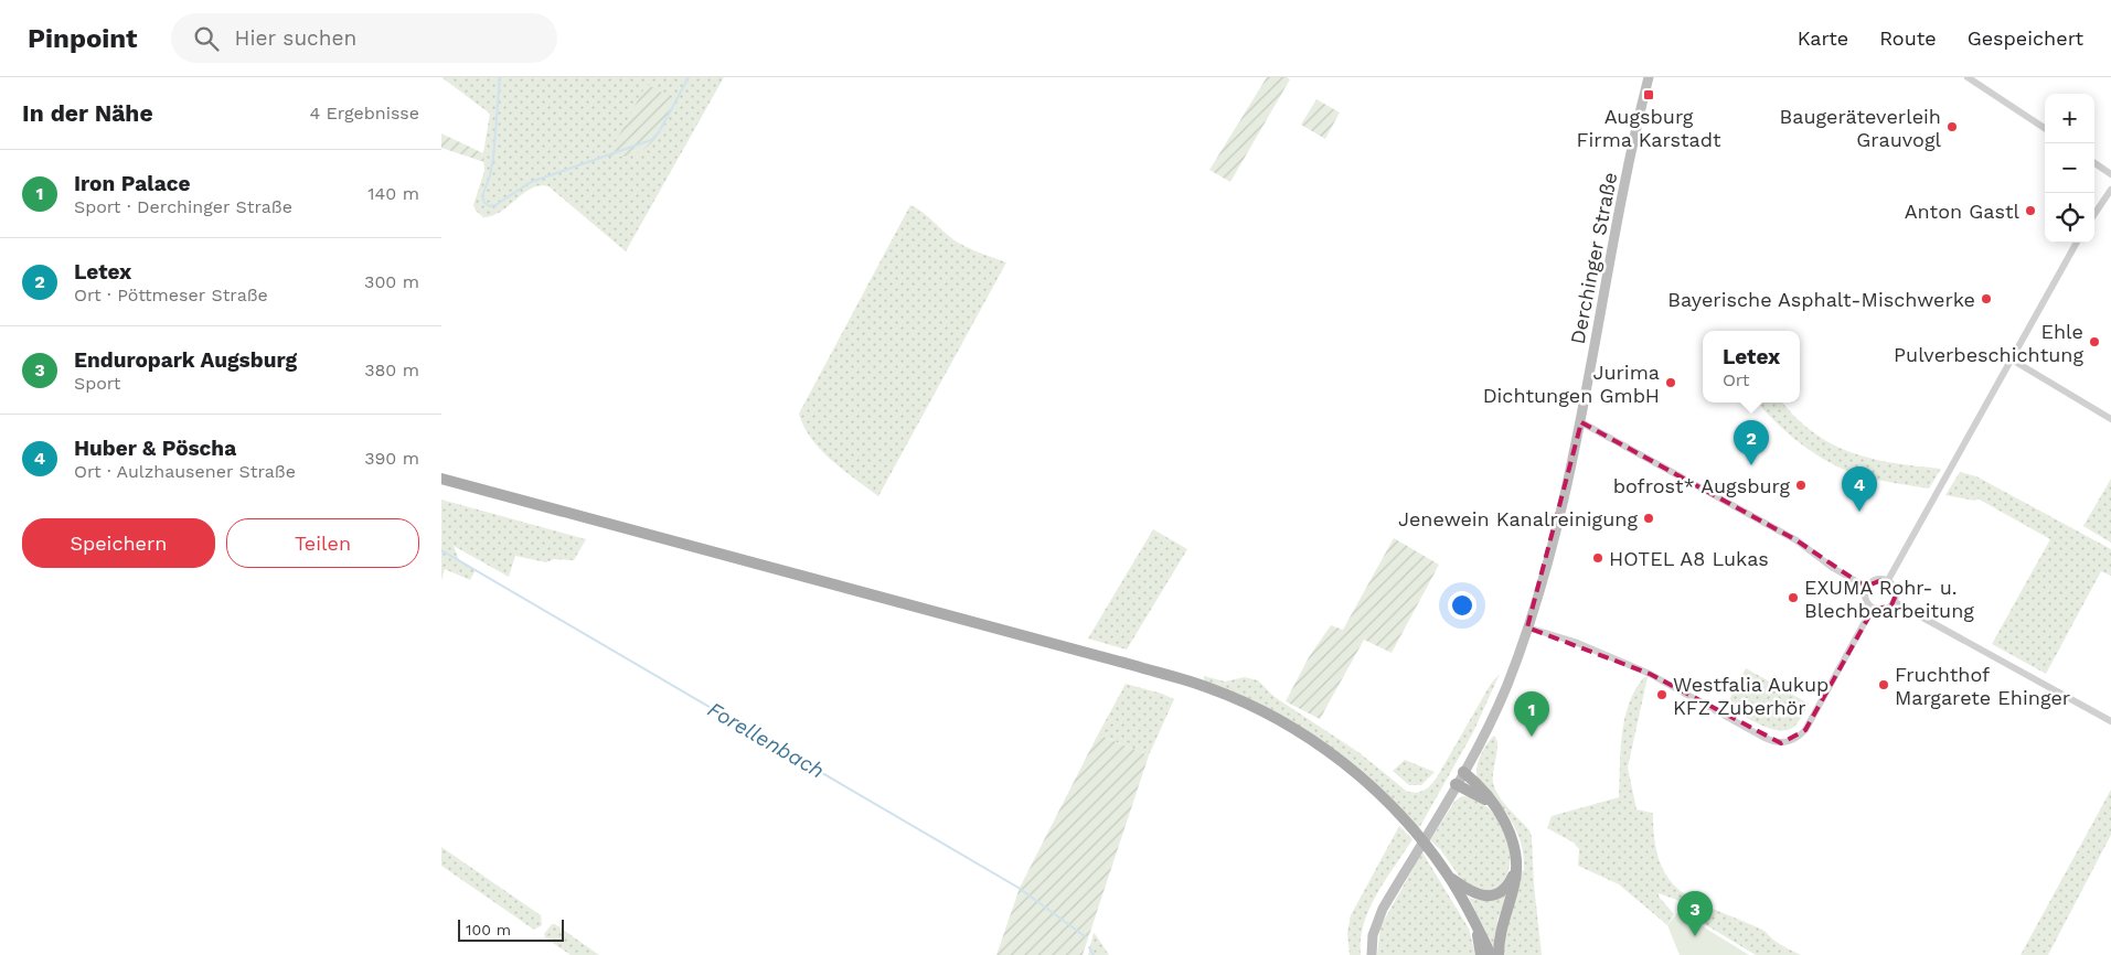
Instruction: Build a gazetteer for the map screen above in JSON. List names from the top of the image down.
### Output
{
  "streets": {
    "main road": ["Derchinger Straße"]
  },
  "water": ["Forellenbach"],
  "places": {
    "transit": ["Augsburg Firma Karstadt"],
    "other": [
      "Baugeräteverleih Grauvogl",
      "Anton Gastl",
      "Bayerische Asphalt-Mischwerke",
      "Ehle Pulverbeschichtung",
      "Jurima Dichtungen GmbH",
      "bofrost* Augsburg",
      "Jenewein Kanalreinigung",
      "HOTEL A8 Lukas",
      "EXUMA Rohr- u. Blechbearbeitung",
      "Fruchthof Margarete Ehinger",
      "Westfalia Aukup KFZ Zuberhör"
    ]
  },
  "scale_bar": "100 m",
  "page": {
    "header": "Pinpoint",
    "search": "Hier suchen",
    "nav": ["Karte", "Route", "Gespeichert"],
    "heading": ["In der Nähe", "4 Ergebnisse"],
    "map_buttons": ["+", "−"],
    "list": [
      {
        "mark": "1",
        "name": "Iron Palace",
        "note": "Sport · Derchinger Straße",
        "value": "140 m"
      },
      {
        "mark": "2",
        "name": "Letex",
        "note": "Ort · Pöttmeser Straße",
        "value": "300 m"
      },
      {
        "mark": "3",
        "name": "Enduropark Augsburg",
        "note": "Sport",
        "value": "380 m"
      },
      {
        "mark": "4",
        "name": "Huber & Pöscha",
        "note": "Ort · Aulzhausener Straße",
        "value": "390 m"
      }
    ],
    "popup": ["Letex", "Ort"],
    "pins": [
      "2",
      "4",
      "1",
      "3"
    ],
    "buttons": ["Speichern", "Teilen"],
    "scale": "100 m"
  }
}
